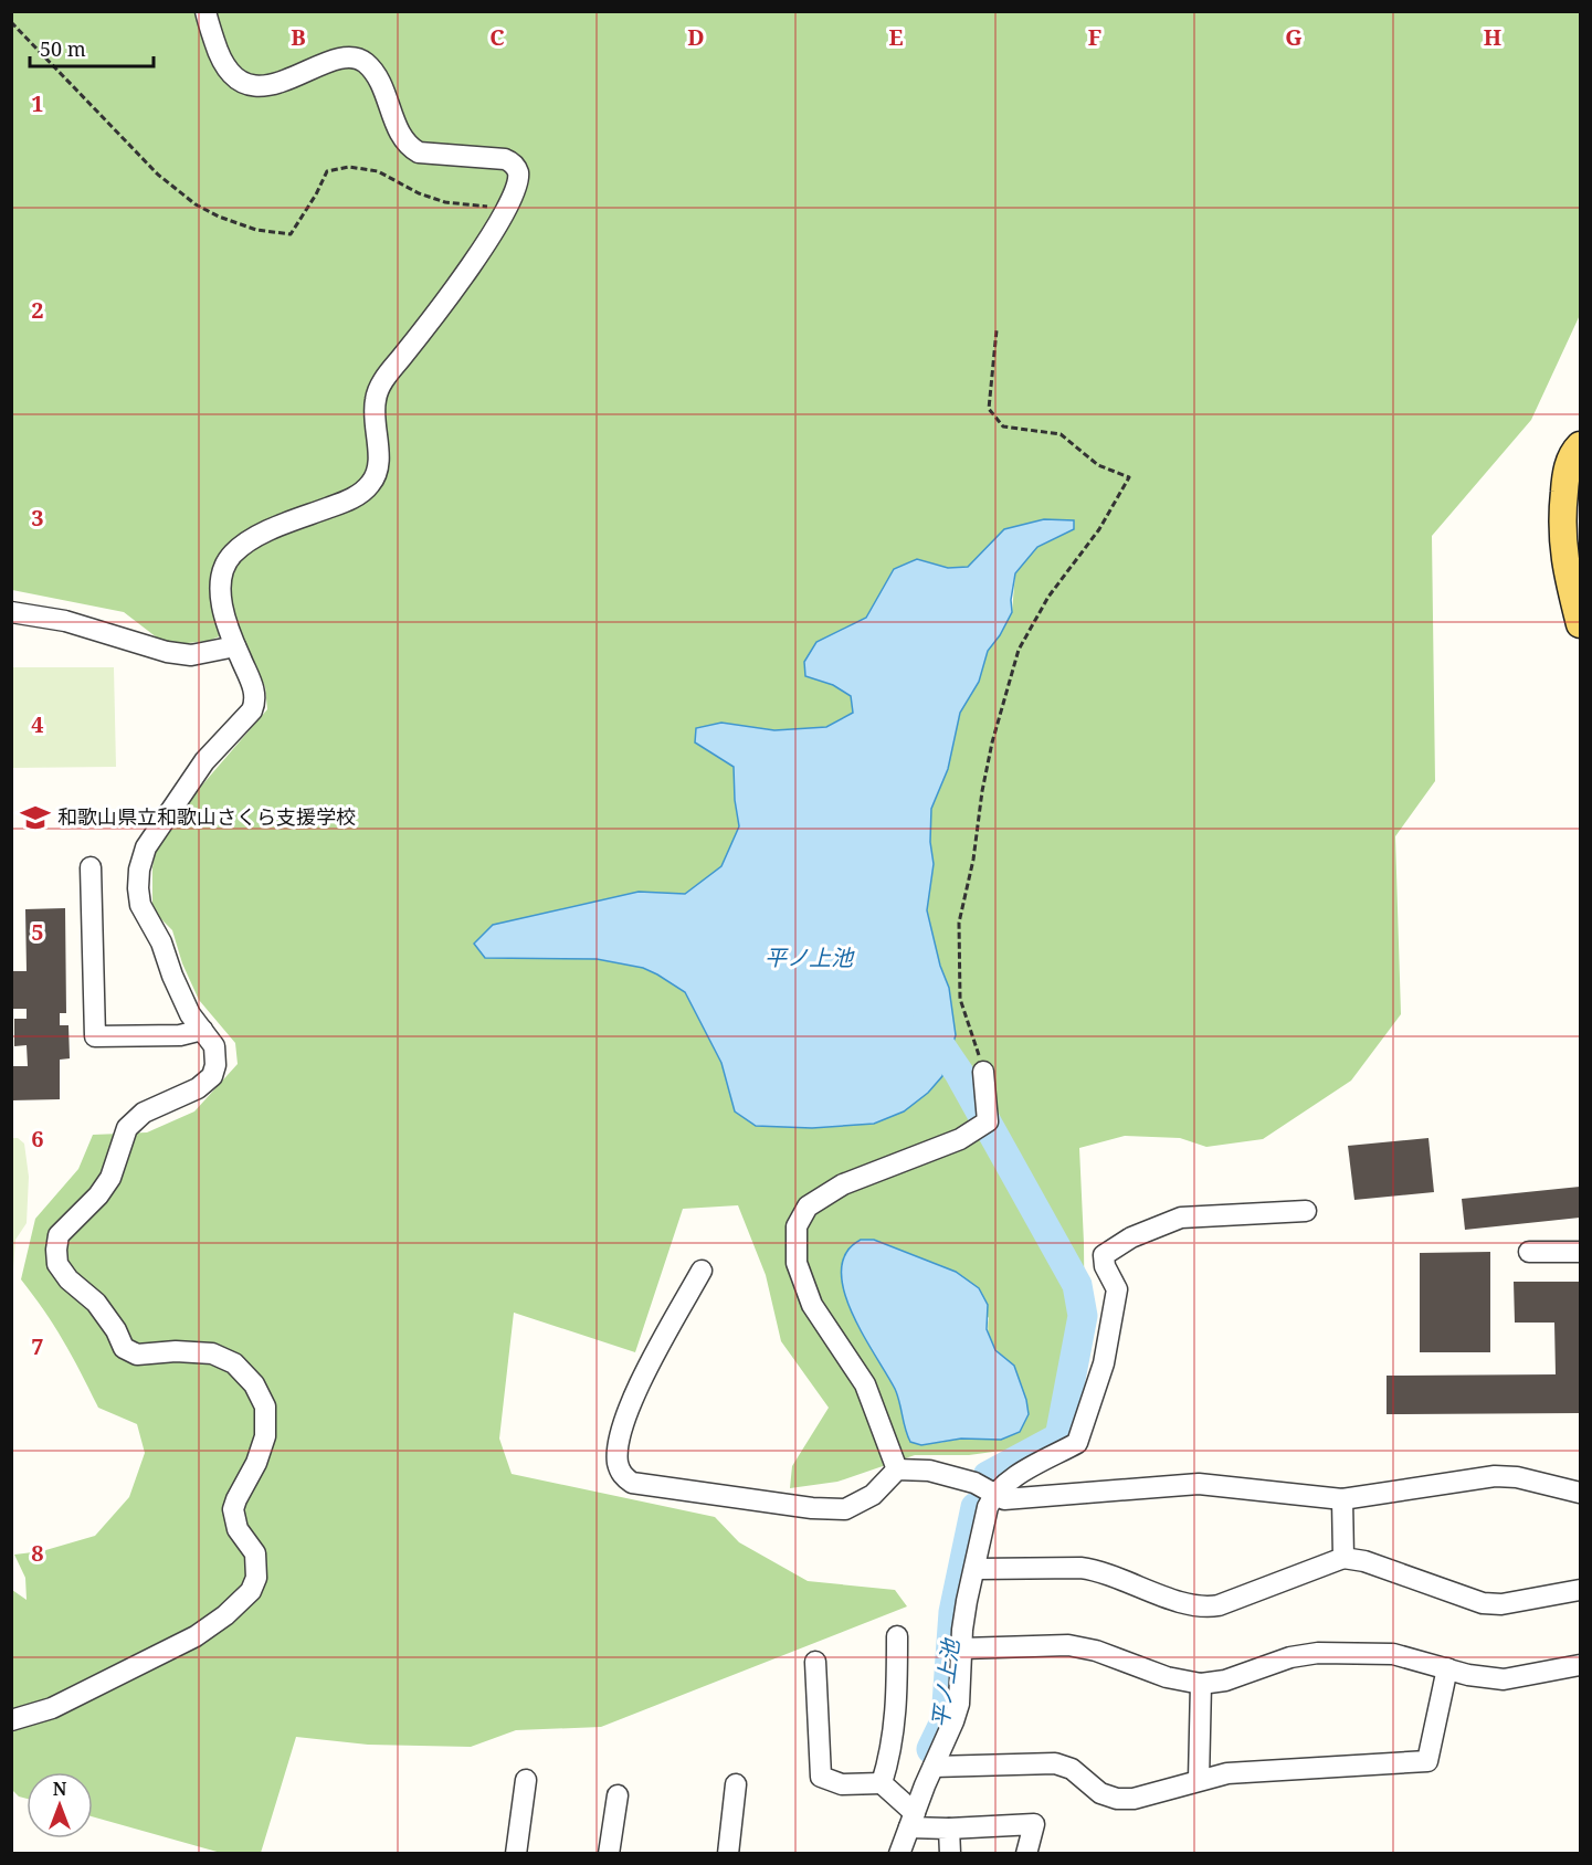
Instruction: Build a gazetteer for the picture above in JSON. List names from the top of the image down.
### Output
{
  "water": ["平ノ上池"],
  "places": {
    "school or university": ["和歌山県立和歌山さくら支援学校"]
  },
  "scale_bar": "50 m",
  "north": "top",
  "grid": {
    "columns": [
      "B",
      "C",
      "D",
      "E",
      "F",
      "G",
      "H"
    ],
    "rows": [
      "1",
      "2",
      "3",
      "4",
      "5",
      "6",
      "7",
      "8"
    ]
  }
}
